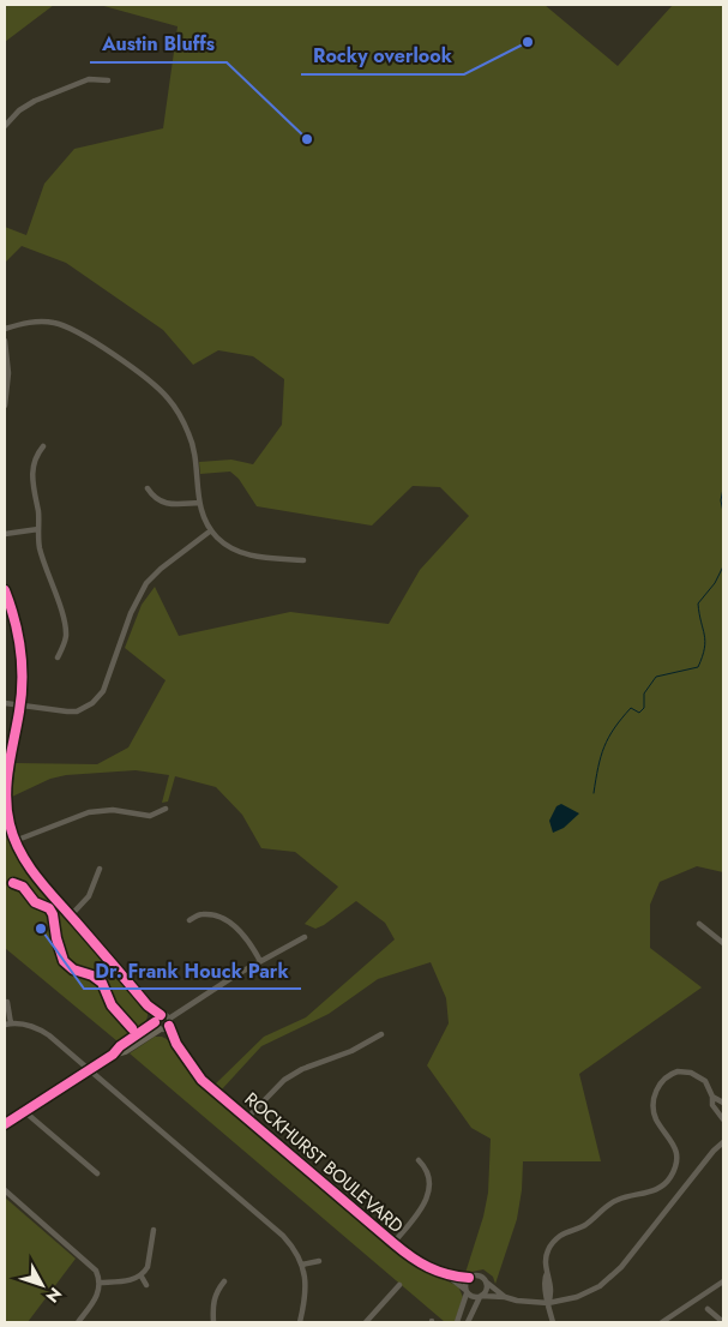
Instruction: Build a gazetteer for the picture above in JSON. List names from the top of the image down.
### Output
{
  "streets": {
    "street": ["ROCKHURST BOULEVARD"]
  },
  "places": ["Rocky overlook", "Austin Bluffs", "Dr. Frank Houck Park"],
  "north": "bottom right"
}
